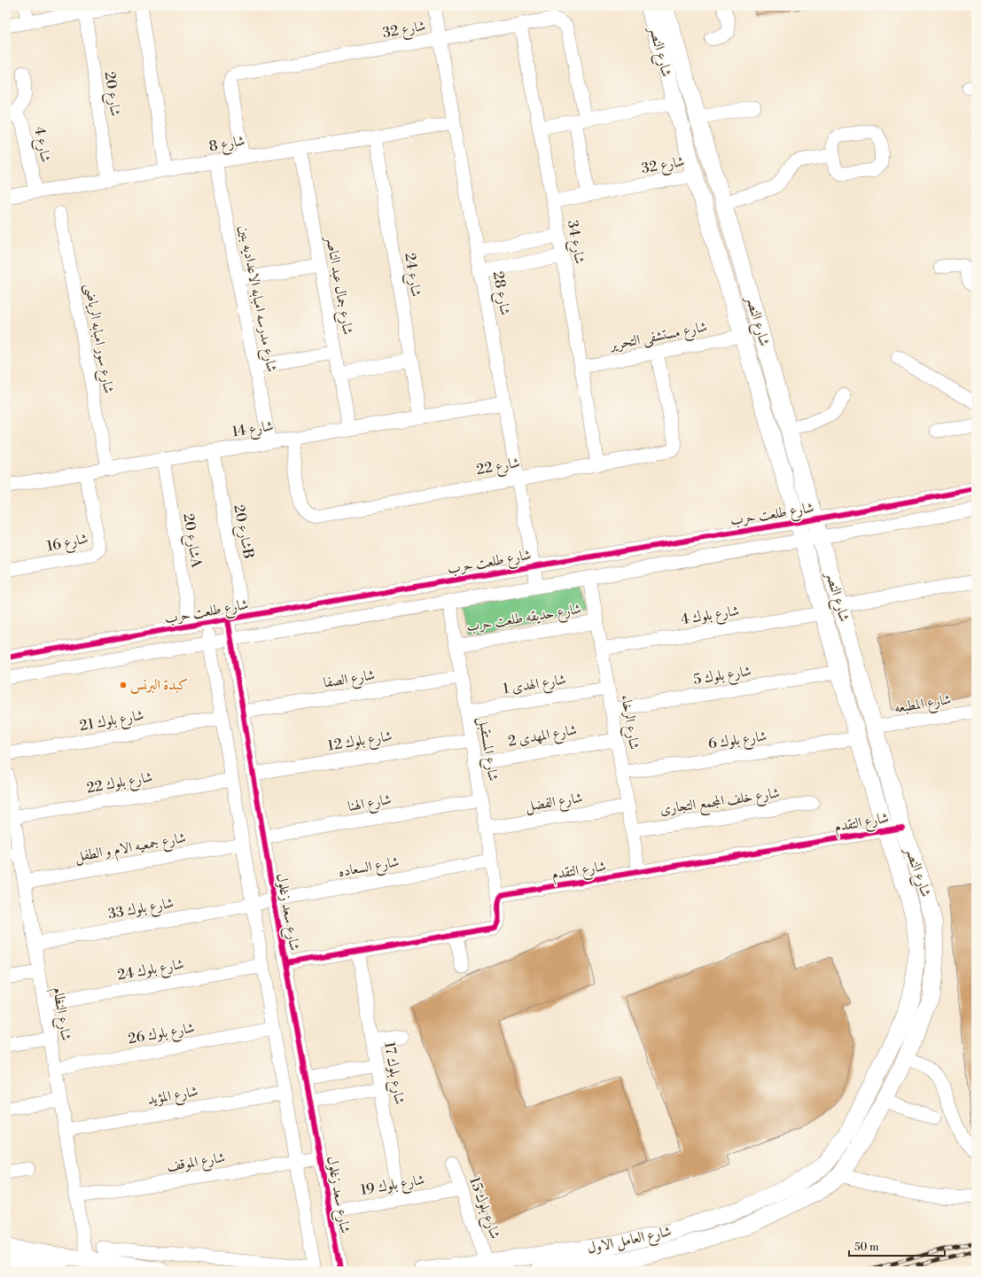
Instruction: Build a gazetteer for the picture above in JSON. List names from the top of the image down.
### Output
{
  "streets": {
    "main road": ["شارع النصر", "شارع العامل الاول"],
    "street": [
      "شارع 32",
      "شارع 20",
      "شارع 8",
      "شارع 4",
      "شارع 34",
      "شارع 24",
      "شارع جمال عبد الناصر",
      "شارع 28",
      "شارع مدرسه امبابه الاعداديه بنين",
      "شارع مستشفى التحرير",
      "شارع سور امبابه الرياضى",
      "شارع 14",
      "شارع 22",
      "شارع طلعت حرب",
      "شارع 20B",
      "شارع 20A",
      "شارع 16",
      "شارع بلوك 4",
      "شارع حديقه طلعت حرب",
      "شارع بلوك 5",
      "شارع الصفا",
      "شارع الهدى 1",
      "شارع المطبعه",
      "شارع بلوك 21",
      "شارع الرخاء",
      "شارع المهدى 2",
      "شارع بلوك 6",
      "شارع بلوك 12",
      "شارع المستقبل",
      "شارع بلوك 22",
      "شارع خلف المجمع التجارى",
      "شارع الفضل",
      "شارع الهنا",
      "شارع التقدم",
      "شارع جمعيه الام و الطفل",
      "شارع السعاده",
      "شارع بلوك 33",
      "شارع سعد زغلول",
      "شارع بلوك 24",
      "شارع النظام",
      "شارع بلوك 26",
      "شارع بلوك 17",
      "شارع المؤيد",
      "شارع الموقف",
      "شارع بلوك 19",
      "شارع بلوك 15"
    ]
  },
  "crossings": [
    ["شارع 32", "شارع النصر"],
    ["شارع 32", "شارع 8"],
    ["شارع 32", "شارع 34"],
    ["شارع 32", "شارع 28"],
    ["شارع النصر", "شارع مستشفى التحرير"],
    ["شارع النصر", "شارع طلعت حرب"],
    ["شارع النصر", "شارع بلوك 4"],
    ["شارع النصر", "شارع بلوك 5"],
    ["شارع النصر", "شارع المطبعه"],
    ["شارع النصر", "شارع بلوك 6"],
    ["شارع النصر", "شارع التقدم"],
    ["شارع النصر", "شارع العامل الاول"],
    ["شارع 20", "شارع 8"],
    ["شارع 8", "شارع 4"],
    ["شارع 8", "شارع 24"],
    ["شارع 8", "شارع جمال عبد الناصر"],
    ["شارع 8", "شارع 28"],
    ["شارع 8", "شارع مدرسه امبابه الاعداديه بنين"],
    ["شارع 34", "شارع مستشفى التحرير"],
    ["شارع 34", "شارع 22"],
    ["شارع 24", "شارع 14"],
    ["شارع جمال عبد الناصر", "شارع 14"],
    ["شارع 28", "شارع 14"],
    ["شارع 28", "شارع 22"],
    ["شارع 28", "شارع طلعت حرب"],
    ["شارع مدرسه امبابه الاعداديه بنين", "شارع 14"],
    ["شارع مستشفى التحرير", "شارع 22"],
    ["شارع سور امبابه الرياضى", "شارع 14"],
    ["شارع 14", "شارع 22"],
    ["شارع 14", "شارع 20B"],
    ["شارع 14", "شارع 20A"],
    ["شارع 14", "شارع 16"],
    ["شارع طلعت حرب", "شارع 20B"],
    ["شارع طلعت حرب", "شارع 20A"],
    ["شارع طلعت حرب", "شارع سعد زغلول"],
    ["شارع بلوك 4", "شارع الرخاء"],
    ["شارع حديقه طلعت حرب", "شارع الرخاء"],
    ["شارع حديقه طلعت حرب", "شارع المستقبل"],
    ["شارع بلوك 5", "شارع الرخاء"],
    ["شارع الصفا", "شارع المستقبل"],
    ["شارع الصفا", "شارع سعد زغلول"],
    ["شارع الهدى 1", "شارع الرخاء"],
    ["شارع الهدى 1", "شارع المستقبل"],
    ["شارع الرخاء", "شارع المهدى 2"],
    ["شارع الرخاء", "شارع بلوك 6"],
    ["شارع الرخاء", "شارع خلف المجمع التجارى"],
    ["شارع الرخاء", "شارع الفضل"],
    ["شارع الرخاء", "شارع التقدم"],
    ["شارع المهدى 2", "شارع المستقبل"],
    ["شارع بلوك 12", "شارع المستقبل"],
    ["شارع بلوك 12", "شارع سعد زغلول"],
    ["شارع المستقبل", "شارع الفضل"],
    ["شارع المستقبل", "شارع الهنا"],
    ["شارع المستقبل", "شارع التقدم"],
    ["شارع المستقبل", "شارع السعاده"],
    ["شارع بلوك 22", "شارع النظام"],
    ["شارع الهنا", "شارع سعد زغلول"],
    ["شارع جمعيه الام و الطفل", "شارع النظام"],
    ["شارع السعاده", "شارع بلوك 33"],
    ["شارع السعاده", "شارع سعد زغلول"],
    ["شارع بلوك 33", "شارع النظام"],
    ["شارع سعد زغلول", "شارع الموقف"],
    ["شارع سعد زغلول", "شارع بلوك 19"],
    ["شارع بلوك 24", "شارع النظام"],
    ["شارع النظام", "شارع بلوك 26"],
    ["شارع النظام", "شارع المؤيد"],
    ["شارع النظام", "شارع الموقف"],
    ["شارع بلوك 17", "شارع بلوك 19"],
    ["شارع بلوك 19", "شارع بلوك 15"],
    ["شارع بلوك 15", "شارع العامل الاول"]
  ],
  "places": ["كبدة البرنس"],
  "scale_bar": "50 m"
}
